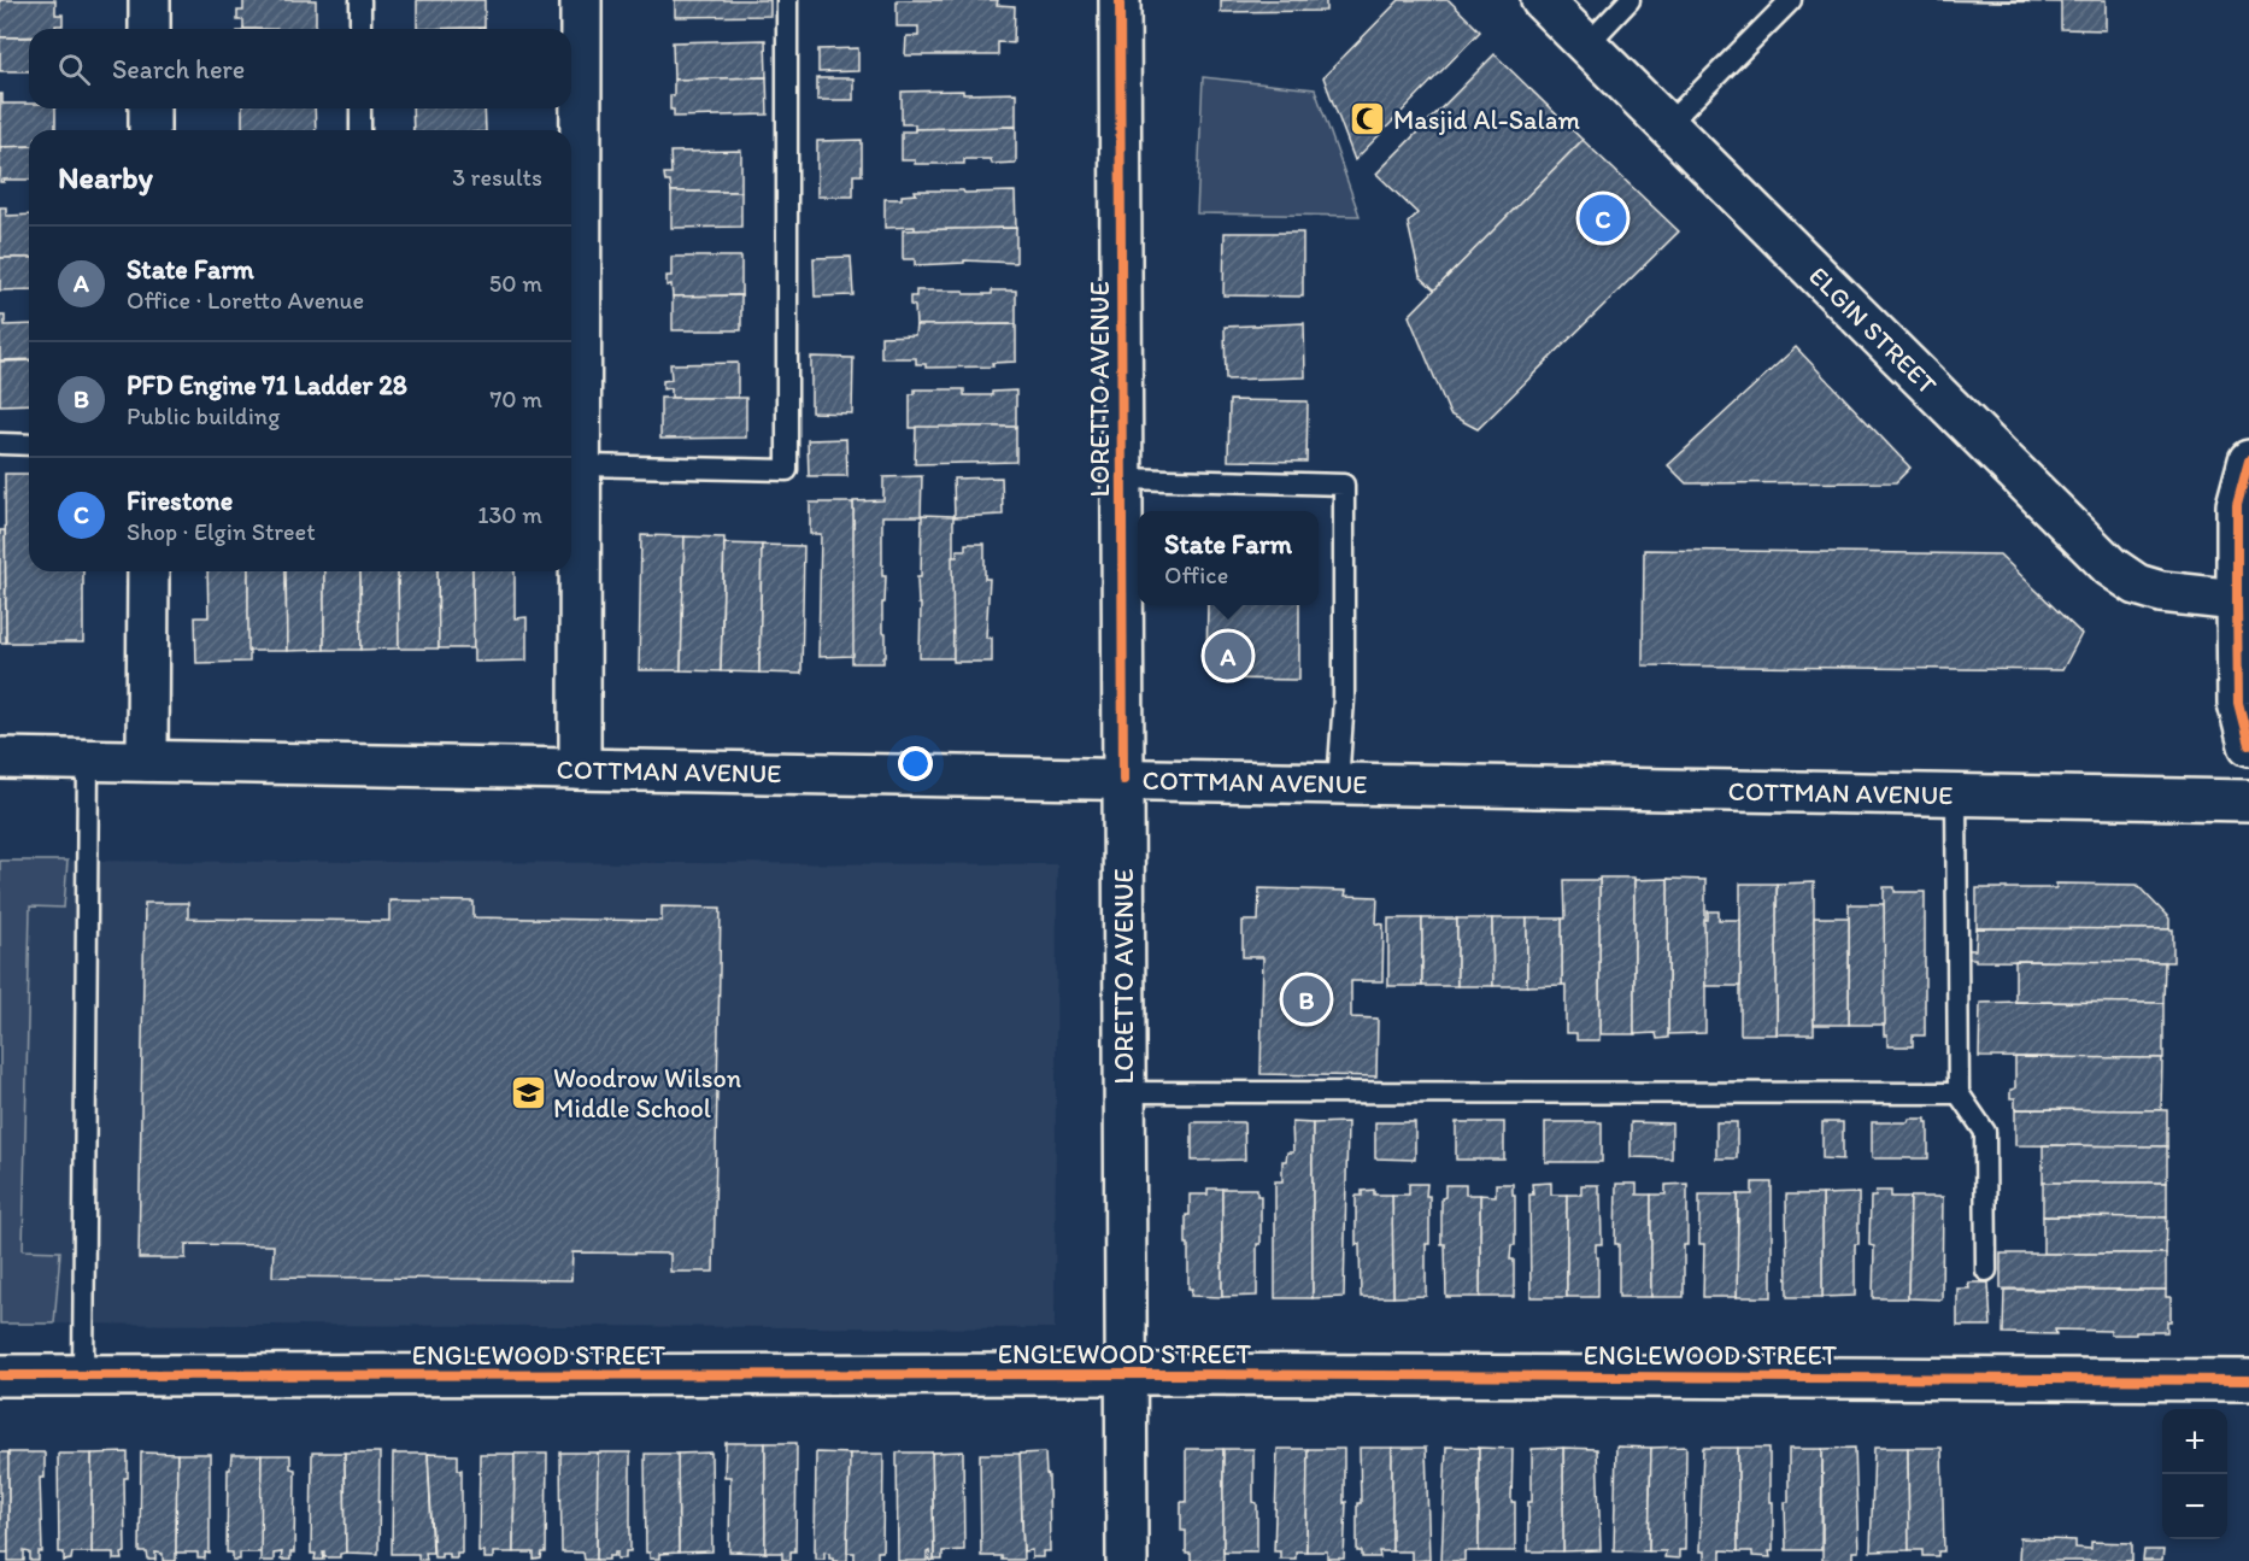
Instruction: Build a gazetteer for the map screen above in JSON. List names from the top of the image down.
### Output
{
  "streets": {
    "street": [
      "ELGIN STREET",
      "LORETTO AVENUE",
      "COTTMAN AVENUE",
      "ENGLEWOOD STREET"
    ]
  },
  "crossings": [
    ["LORETTO AVENUE", "COTTMAN AVENUE"],
    ["LORETTO AVENUE", "ENGLEWOOD STREET"]
  ],
  "places": {
    "mosque": ["Masjid Al-Salam"],
    "school or university": ["Woodrow Wilson Middle School"]
  },
  "page": {
    "search": "Search here",
    "heading": ["Nearby", "3 results"],
    "pins": ["C", "A", "B"],
    "list": [
      {
        "mark": "A",
        "name": "State Farm",
        "note": "Office · Loretto Avenue",
        "value": "50 m"
      },
      {
        "mark": "B",
        "name": "PFD Engine 71 Ladder 28",
        "note": "Public building",
        "value": "70 m"
      },
      {
        "mark": "C",
        "name": "Firestone",
        "note": "Shop · Elgin Street",
        "value": "130 m"
      }
    ],
    "popup": ["State Farm", "Office"],
    "map_buttons": ["+", "−"]
  }
}
